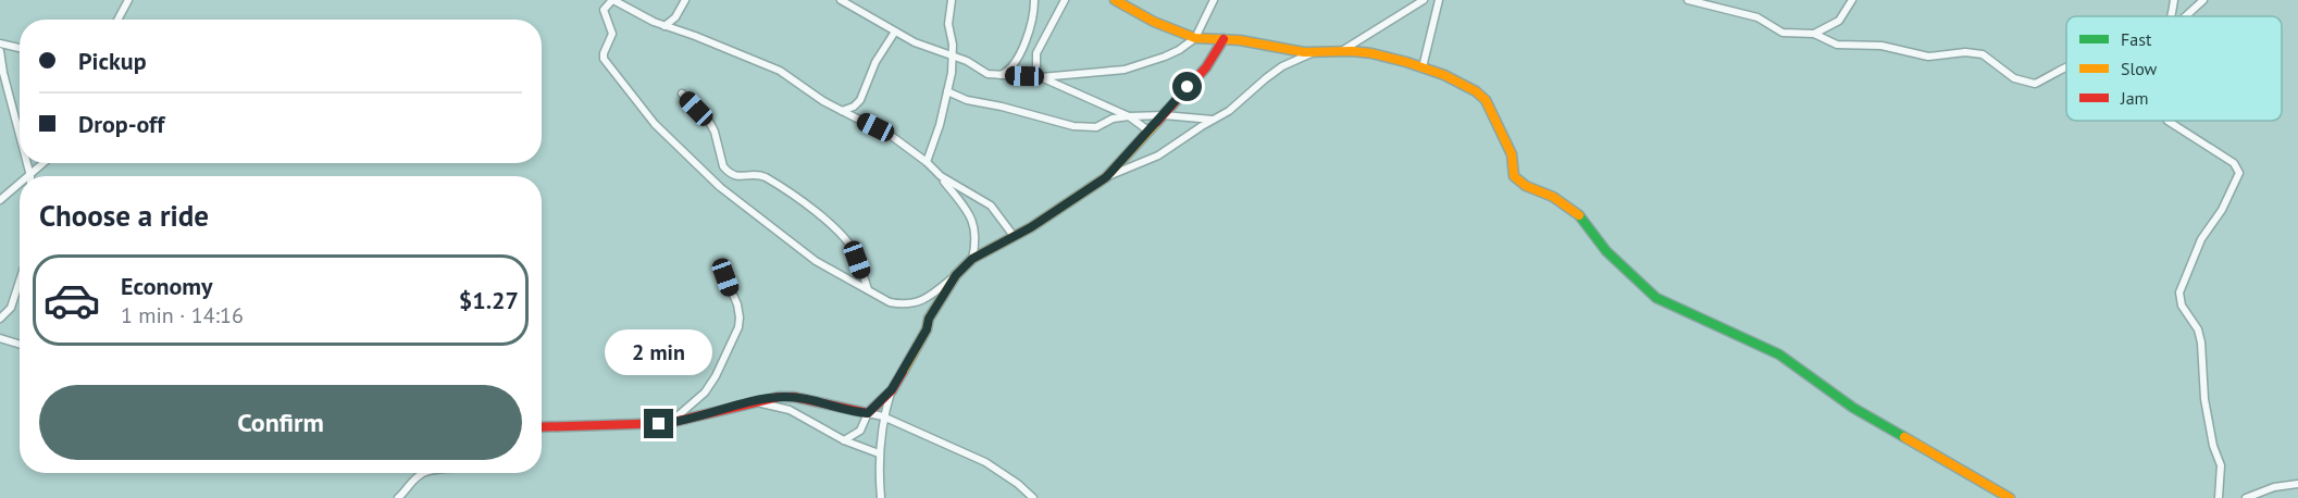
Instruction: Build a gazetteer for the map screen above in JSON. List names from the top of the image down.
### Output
{
  "legend": ["Fast", "Slow", "Jam"],
  "page": {
    "banner": ["Pickup", "Drop-off"],
    "heading": "Choose a ride",
    "list": [
      {
        "name": "Economy",
        "note": "1 min · 14:16",
        "value": "$1.27"
      }
    ],
    "bubble": "2 min",
    "buttons": "Confirm"
  }
}
